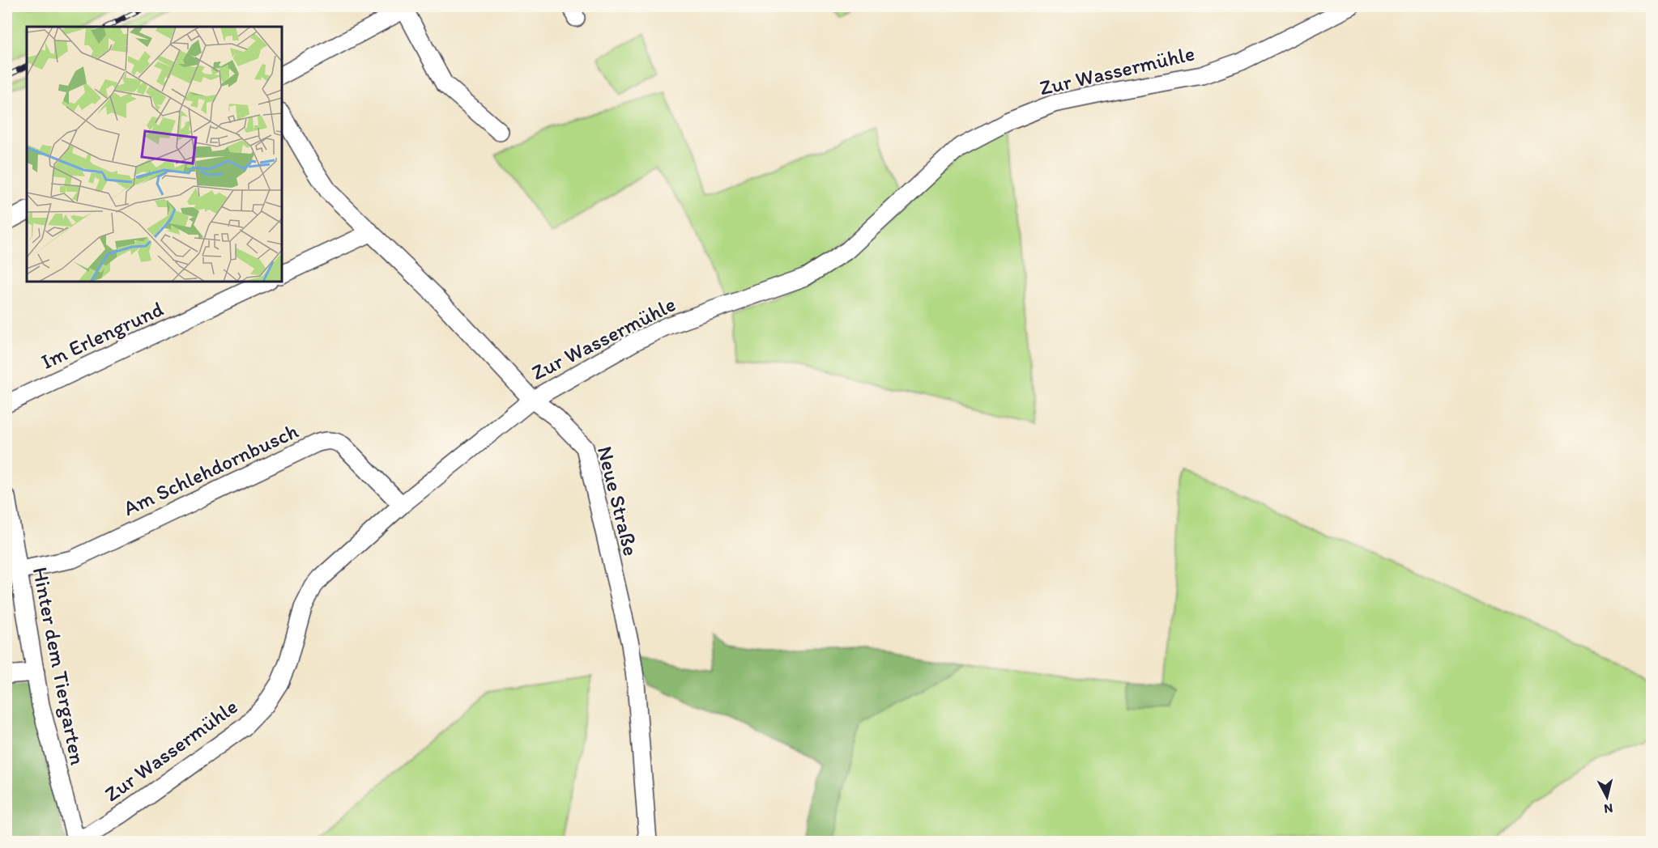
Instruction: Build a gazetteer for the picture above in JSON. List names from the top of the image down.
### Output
{
  "streets": {
    "street": [
      "Zur Wassermühle",
      "Im Erlengrund",
      "Am Schlehdornbusch",
      "Neue Straße",
      "Hinter dem Tiergarten"
    ]
  },
  "crossings": [
    ["Zur Wassermühle", "Am Schlehdornbusch"],
    ["Zur Wassermühle", "Neue Straße"],
    ["Zur Wassermühle", "Hinter dem Tiergarten"],
    ["Am Schlehdornbusch", "Hinter dem Tiergarten"]
  ],
  "north": "bottom"
}
